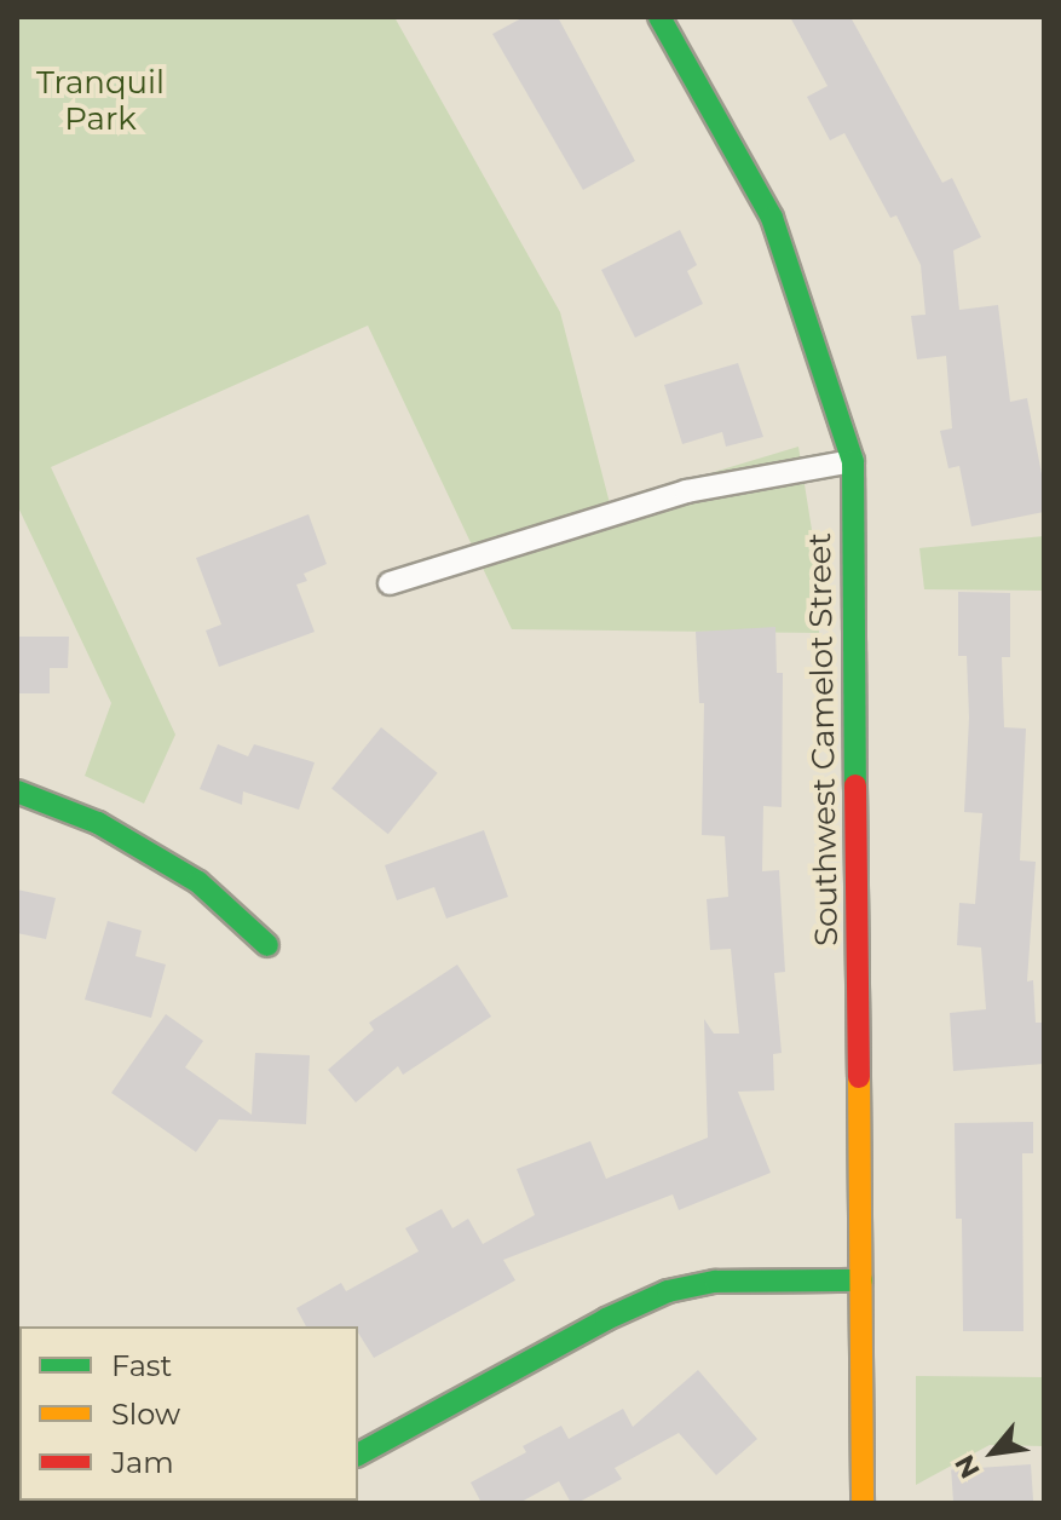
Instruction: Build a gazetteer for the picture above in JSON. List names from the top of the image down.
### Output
{
  "streets": {
    "street": ["Southwest Camelot Street"]
  },
  "parks": ["Tranquil Park"],
  "legend": ["Fast", "Slow", "Jam"],
  "north": "bottom left"
}
